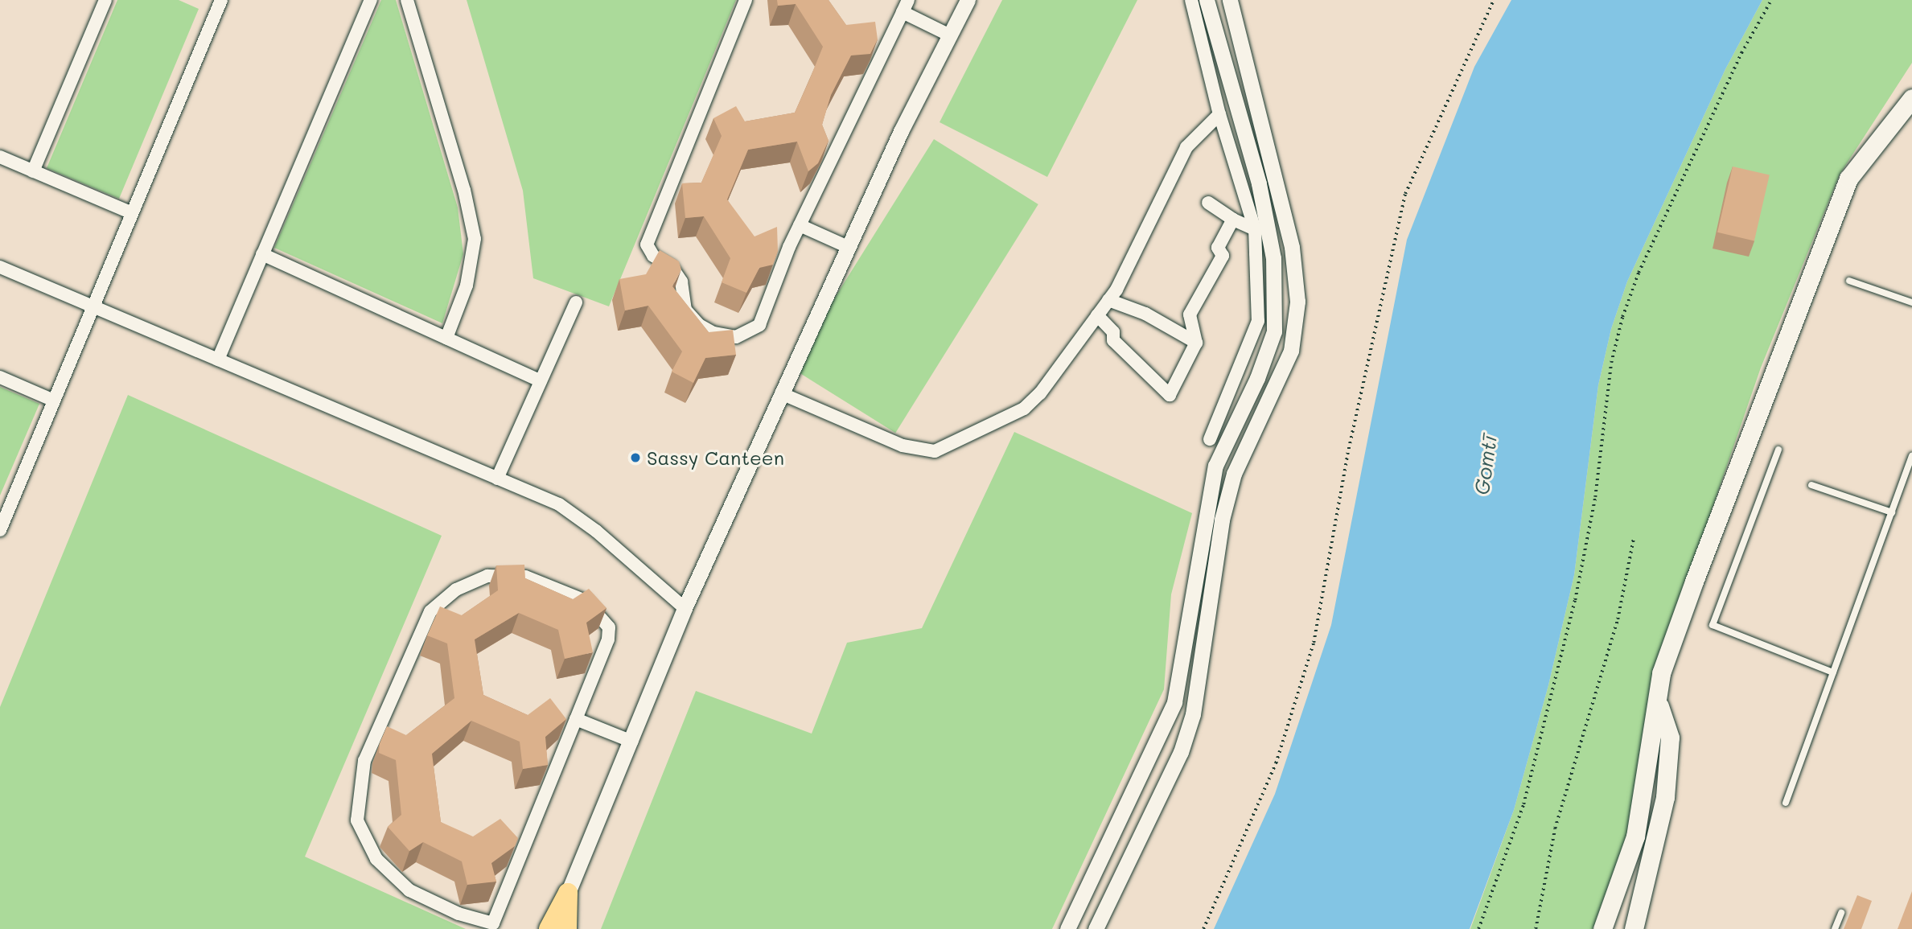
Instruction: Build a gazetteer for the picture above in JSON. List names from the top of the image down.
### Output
{
  "water": ["Gomtī"],
  "places": ["Sassy Canteen"]
}
